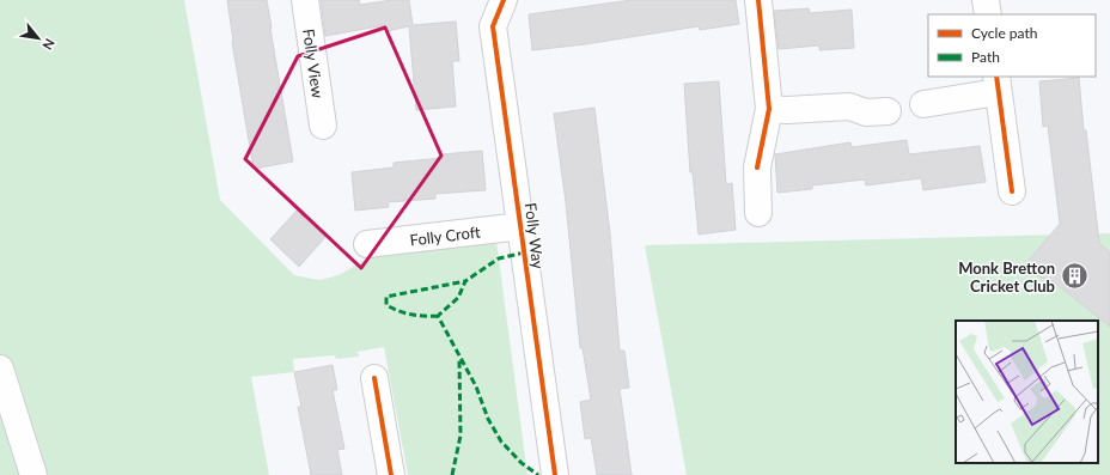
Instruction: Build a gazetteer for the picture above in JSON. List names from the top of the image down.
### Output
{
  "streets": {
    "street": ["Folly View", "Folly Croft", "Folly Way"]
  },
  "crossings": [
    ["Folly Croft", "Folly Way"]
  ],
  "places": {
    "building": ["Monk Bretton Cricket Club"]
  },
  "legend": ["Cycle path", "Path"],
  "north": "bottom right"
}
